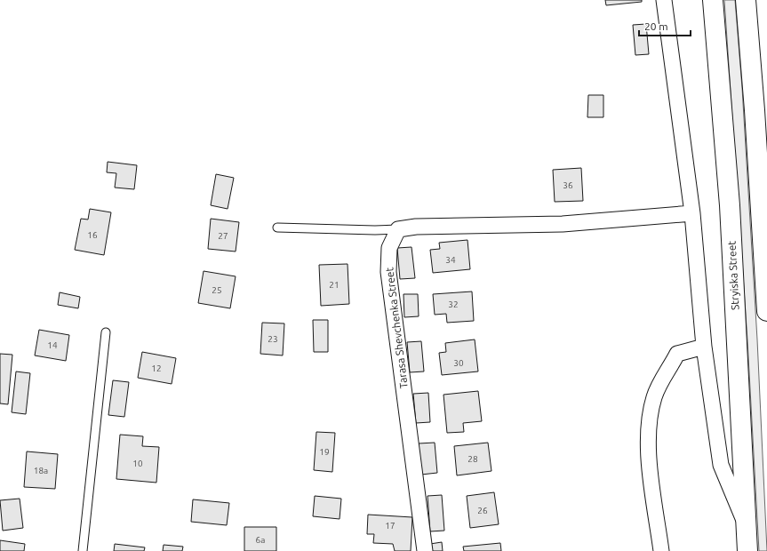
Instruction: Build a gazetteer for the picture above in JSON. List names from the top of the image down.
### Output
{
  "streets": {
    "highway": ["Stryiska Street"],
    "street": ["Tarasa Shevchenka Street"]
  },
  "house_numbers": [
    "36",
    "16",
    "27",
    "34",
    "21",
    "25",
    "32",
    "23",
    "14",
    "30",
    "12",
    "19",
    "28",
    "10",
    "18а",
    "26",
    "17",
    "6а"
  ],
  "scale_bar": "20 m"
}
